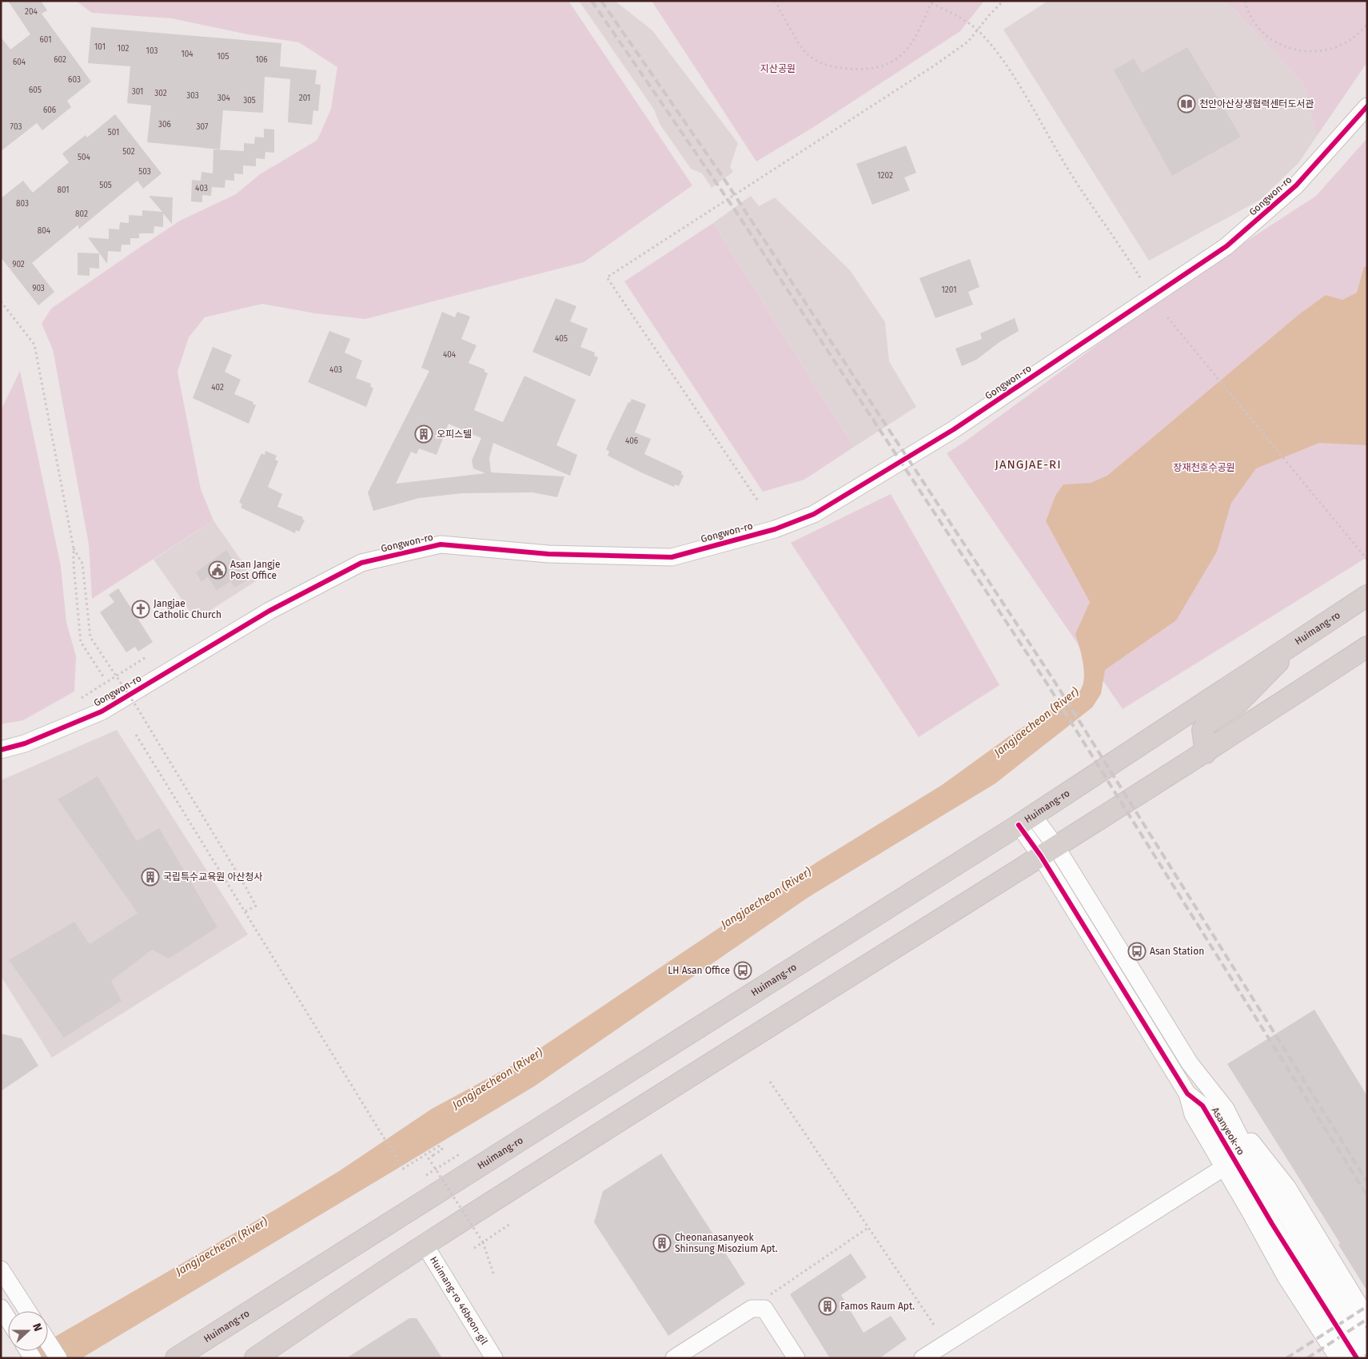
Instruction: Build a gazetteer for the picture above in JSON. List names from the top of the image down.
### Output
{
  "streets": {
    "main road": ["Huimang-ro"],
    "street": ["Gongwon-ro", "Asanyeok-ro", "Huimang-ro 46beon-gil"]
  },
  "districts": ["JANGJAE-RI"],
  "water": ["Jangjaecheon (River)"],
  "parks": ["지산공원", "장재천호수공원"],
  "places": {
    "library": ["천안아산상생협력센터도서관"],
    "building": [
      "오피스텔",
      "국립특수교육원 아산청사",
      "Cheonanasanyeok Shinsung Misozium Apt.",
      "Famos Raum Apt."
    ],
    "public building": ["Asan Jangje Post Office"],
    "church": ["Jangjae Catholic Church"],
    "bus stop": ["Asan Station", "LH Asan Office"]
  },
  "house_numbers": [
    "204",
    "601",
    "101",
    "102",
    "103",
    "104",
    "105",
    "602",
    "106",
    "604",
    "603",
    "605",
    "301",
    "302",
    "303",
    "304",
    "201",
    "305",
    "606",
    "306",
    "703",
    "307",
    "501",
    "502",
    "504",
    "503",
    "1202",
    "505",
    "403",
    "801",
    "803",
    "802",
    "804",
    "902",
    "903",
    "1201",
    "405",
    "404",
    "403",
    "402",
    "406"
  ],
  "north": "right"
}
